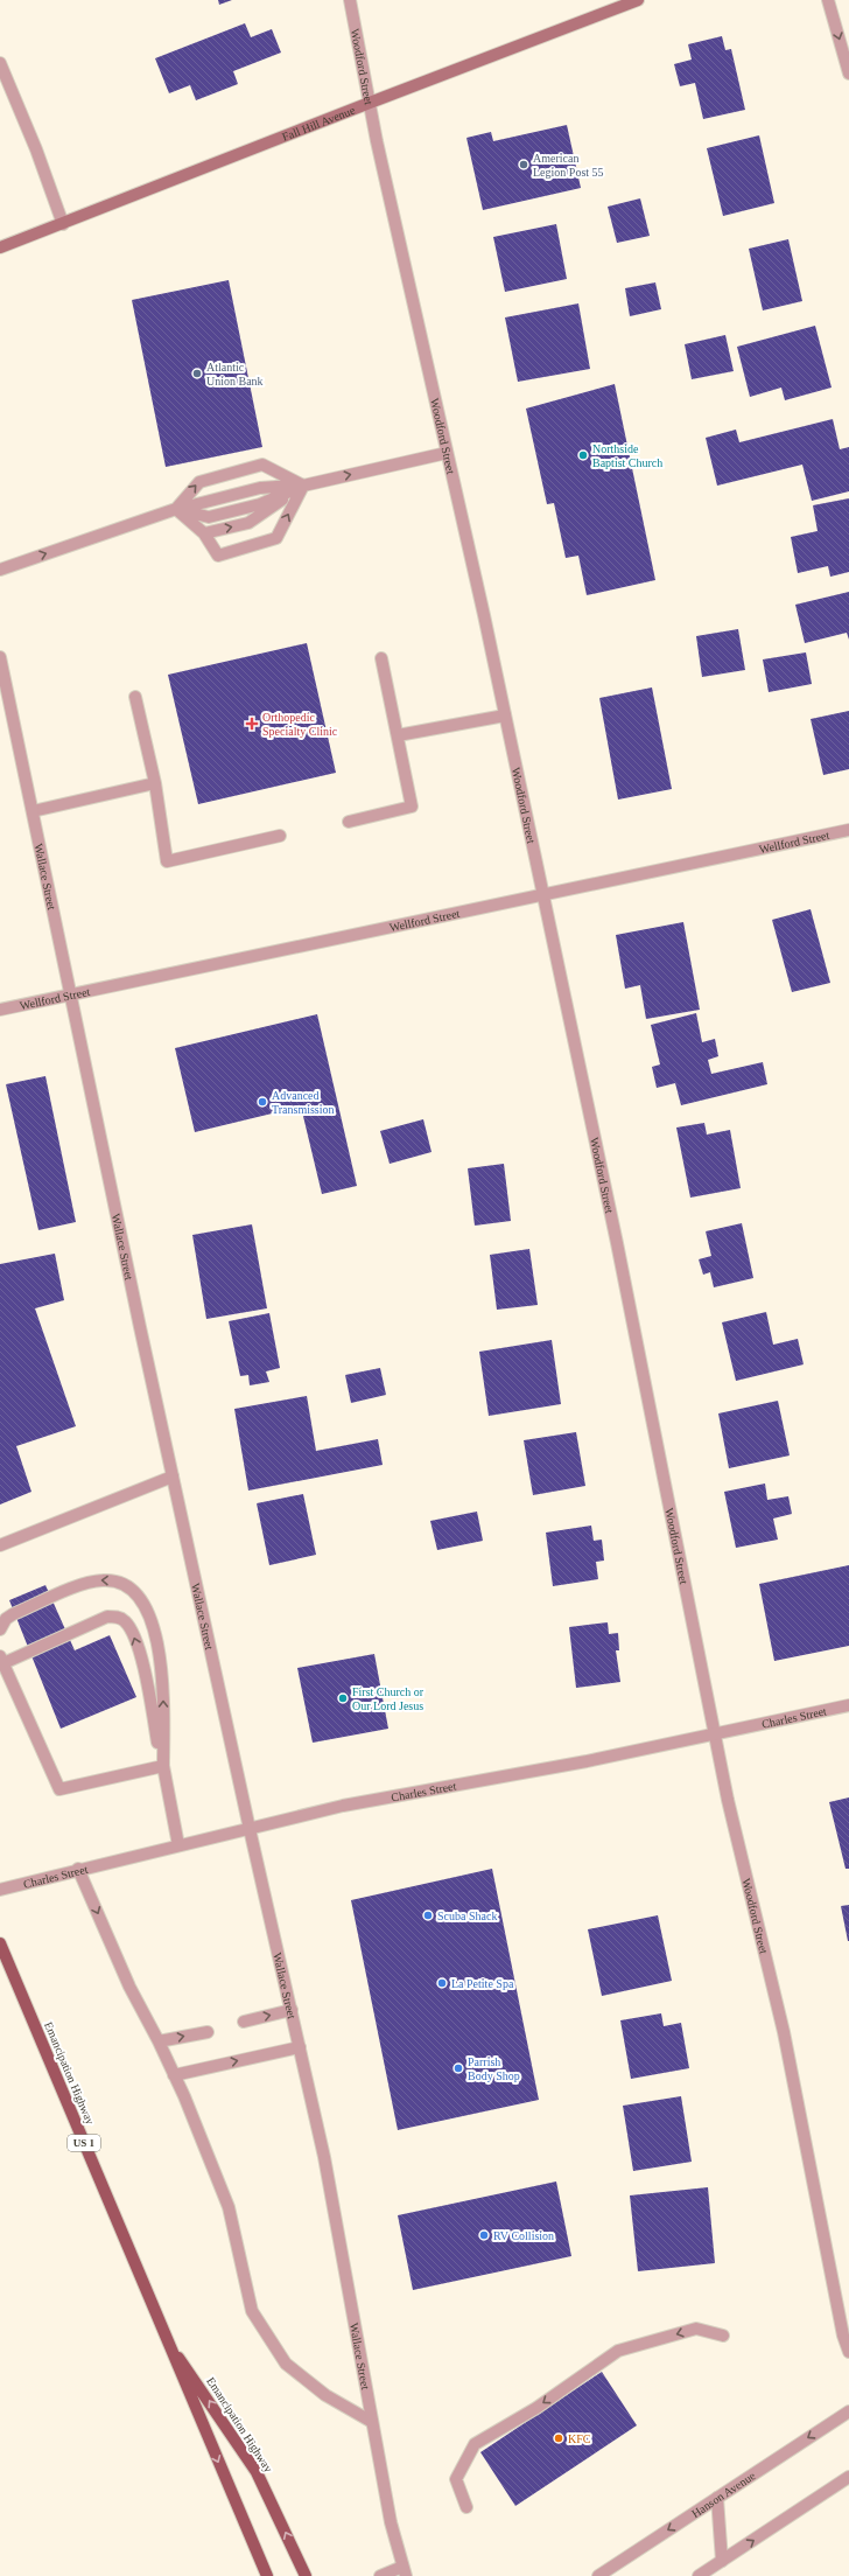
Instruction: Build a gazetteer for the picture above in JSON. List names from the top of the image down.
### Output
{
  "streets": {
    "main road": ["Fall Hill Avenue", "Emancipation Highway", "US 1"],
    "street": [
      "Woodford Street",
      "Wellford Street",
      "Wallace Street",
      "Charles Street",
      "Hanson Avenue"
    ]
  },
  "crossings": [
    ["Woodford Street", "Fall Hill Avenue"],
    ["Woodford Street", "Wellford Street"],
    ["Woodford Street", "Charles Street"],
    ["Wellford Street", "Wallace Street"],
    ["Wallace Street", "Charles Street"]
  ],
  "places": {
    "other": [
      "American Legion Post 55",
      "Atlantic Union Bank",
      "Northside Baptist Church",
      "Advanced Transmission",
      "First Church or Our Lord Jesus",
      "Scuba Shack",
      "La Petite Spa",
      "Parrish Body Shop",
      "RV Collision",
      "KFC"
    ],
    "health": ["Orthopedic Specialty Clinic"]
  }
}
